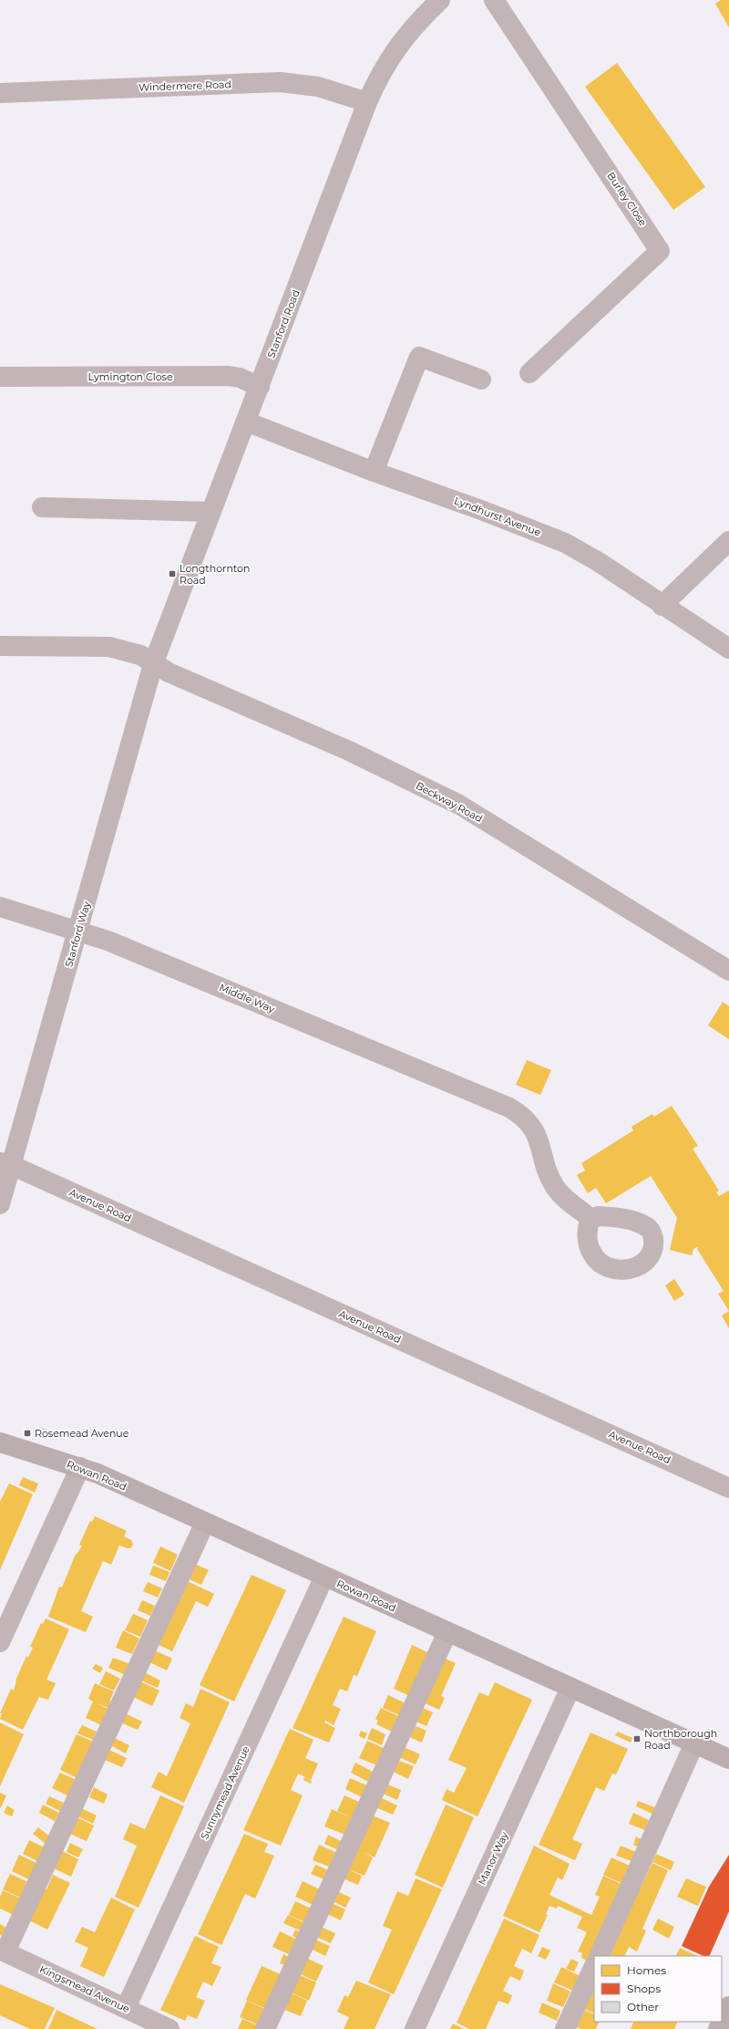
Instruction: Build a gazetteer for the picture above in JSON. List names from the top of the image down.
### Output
{
  "streets": {
    "main road": ["Rowan Road"],
    "street": [
      "Windermere Road",
      "Burley Close",
      "Stanford Road",
      "Lymington Close",
      "Lyndhurst Avenue",
      "Beckway Road",
      "Stanford Way",
      "Middle Way",
      "Avenue Road",
      "Sunnymead Avenue",
      "Manor Way",
      "Kingsmead Avenue"
    ]
  },
  "crossings": [
    ["Windermere Road", "Stanford Road"],
    ["Stanford Road", "Lymington Close"],
    ["Stanford Road", "Lyndhurst Avenue"],
    ["Stanford Road", "Beckway Road"],
    ["Stanford Road", "Stanford Way"],
    ["Beckway Road", "Stanford Way"],
    ["Stanford Way", "Middle Way"],
    ["Stanford Way", "Avenue Road"],
    ["Rowan Road", "Sunnymead Avenue"],
    ["Rowan Road", "Manor Way"],
    ["Sunnymead Avenue", "Kingsmead Avenue"]
  ],
  "places": {
    "transit": ["Longthornton Road", "Rosemead Avenue", "Northborough Road"]
  },
  "legend": ["Homes", "Shops", "Other"]
}
